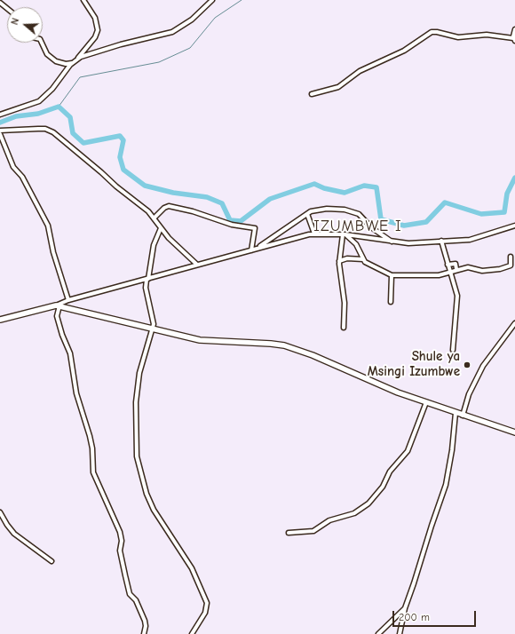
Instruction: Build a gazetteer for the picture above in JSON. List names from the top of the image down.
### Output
{
  "districts": ["IZUMBWE I"],
  "places": ["Shule ya Msingi Izumbwe"],
  "scale_bar": "200 m",
  "north": "left"
}
